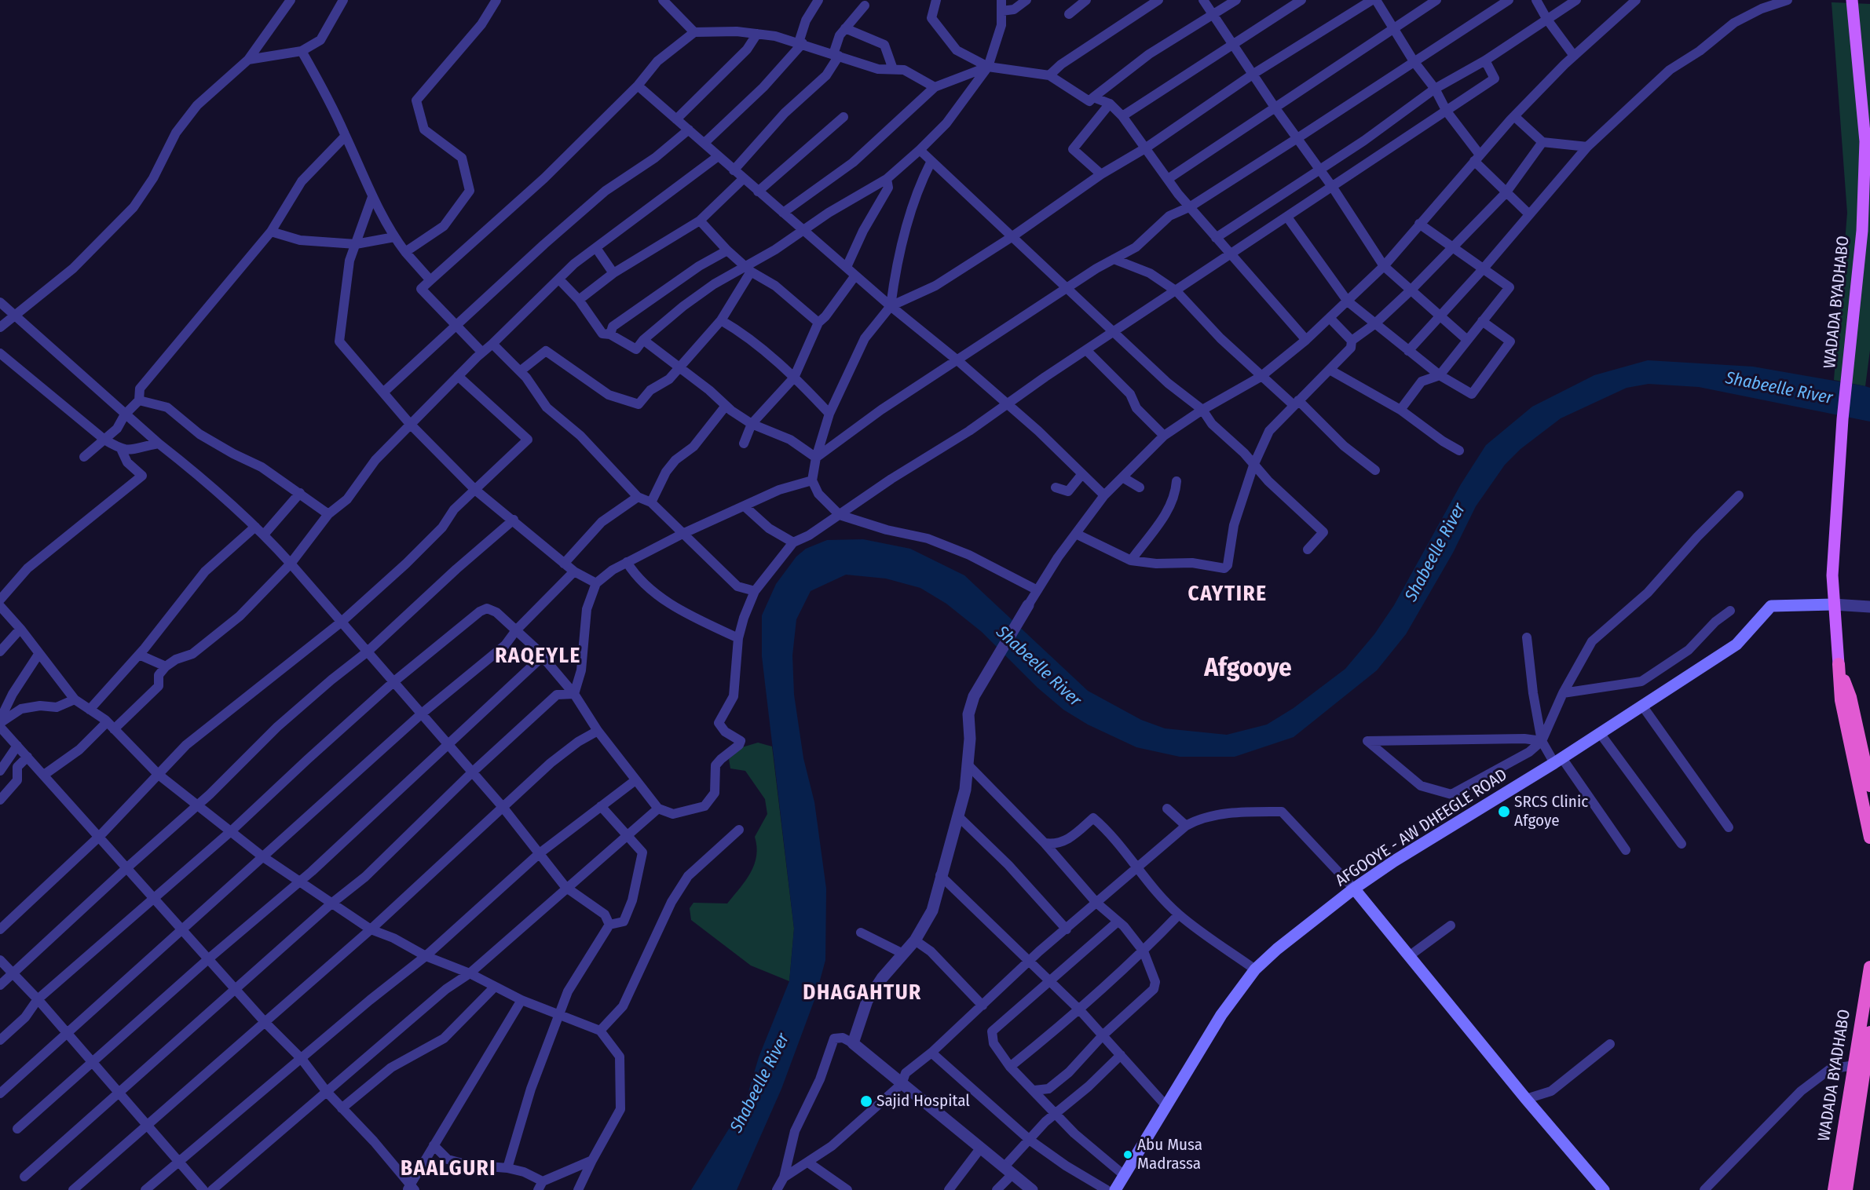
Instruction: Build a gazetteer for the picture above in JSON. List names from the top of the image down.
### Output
{
  "streets": {
    "highway": ["WADADA BYADHABO"],
    "main road": ["AFGOOYE - AW DHEEGLE ROAD"]
  },
  "crossings": [
    ["WADADA BYADHABO", "AFGOOYE - AW DHEEGLE ROAD"]
  ],
  "districts": [
    "CAYTIRE",
    "RAQEYLE",
    "Afgooye",
    "DHAGAHTUR",
    "BAALGURI"
  ],
  "water": ["Shabeelle River"],
  "places": ["SRCS Clinic Afgoye", "Sajid Hospital", "Abu Musa Madrassa"]
}
